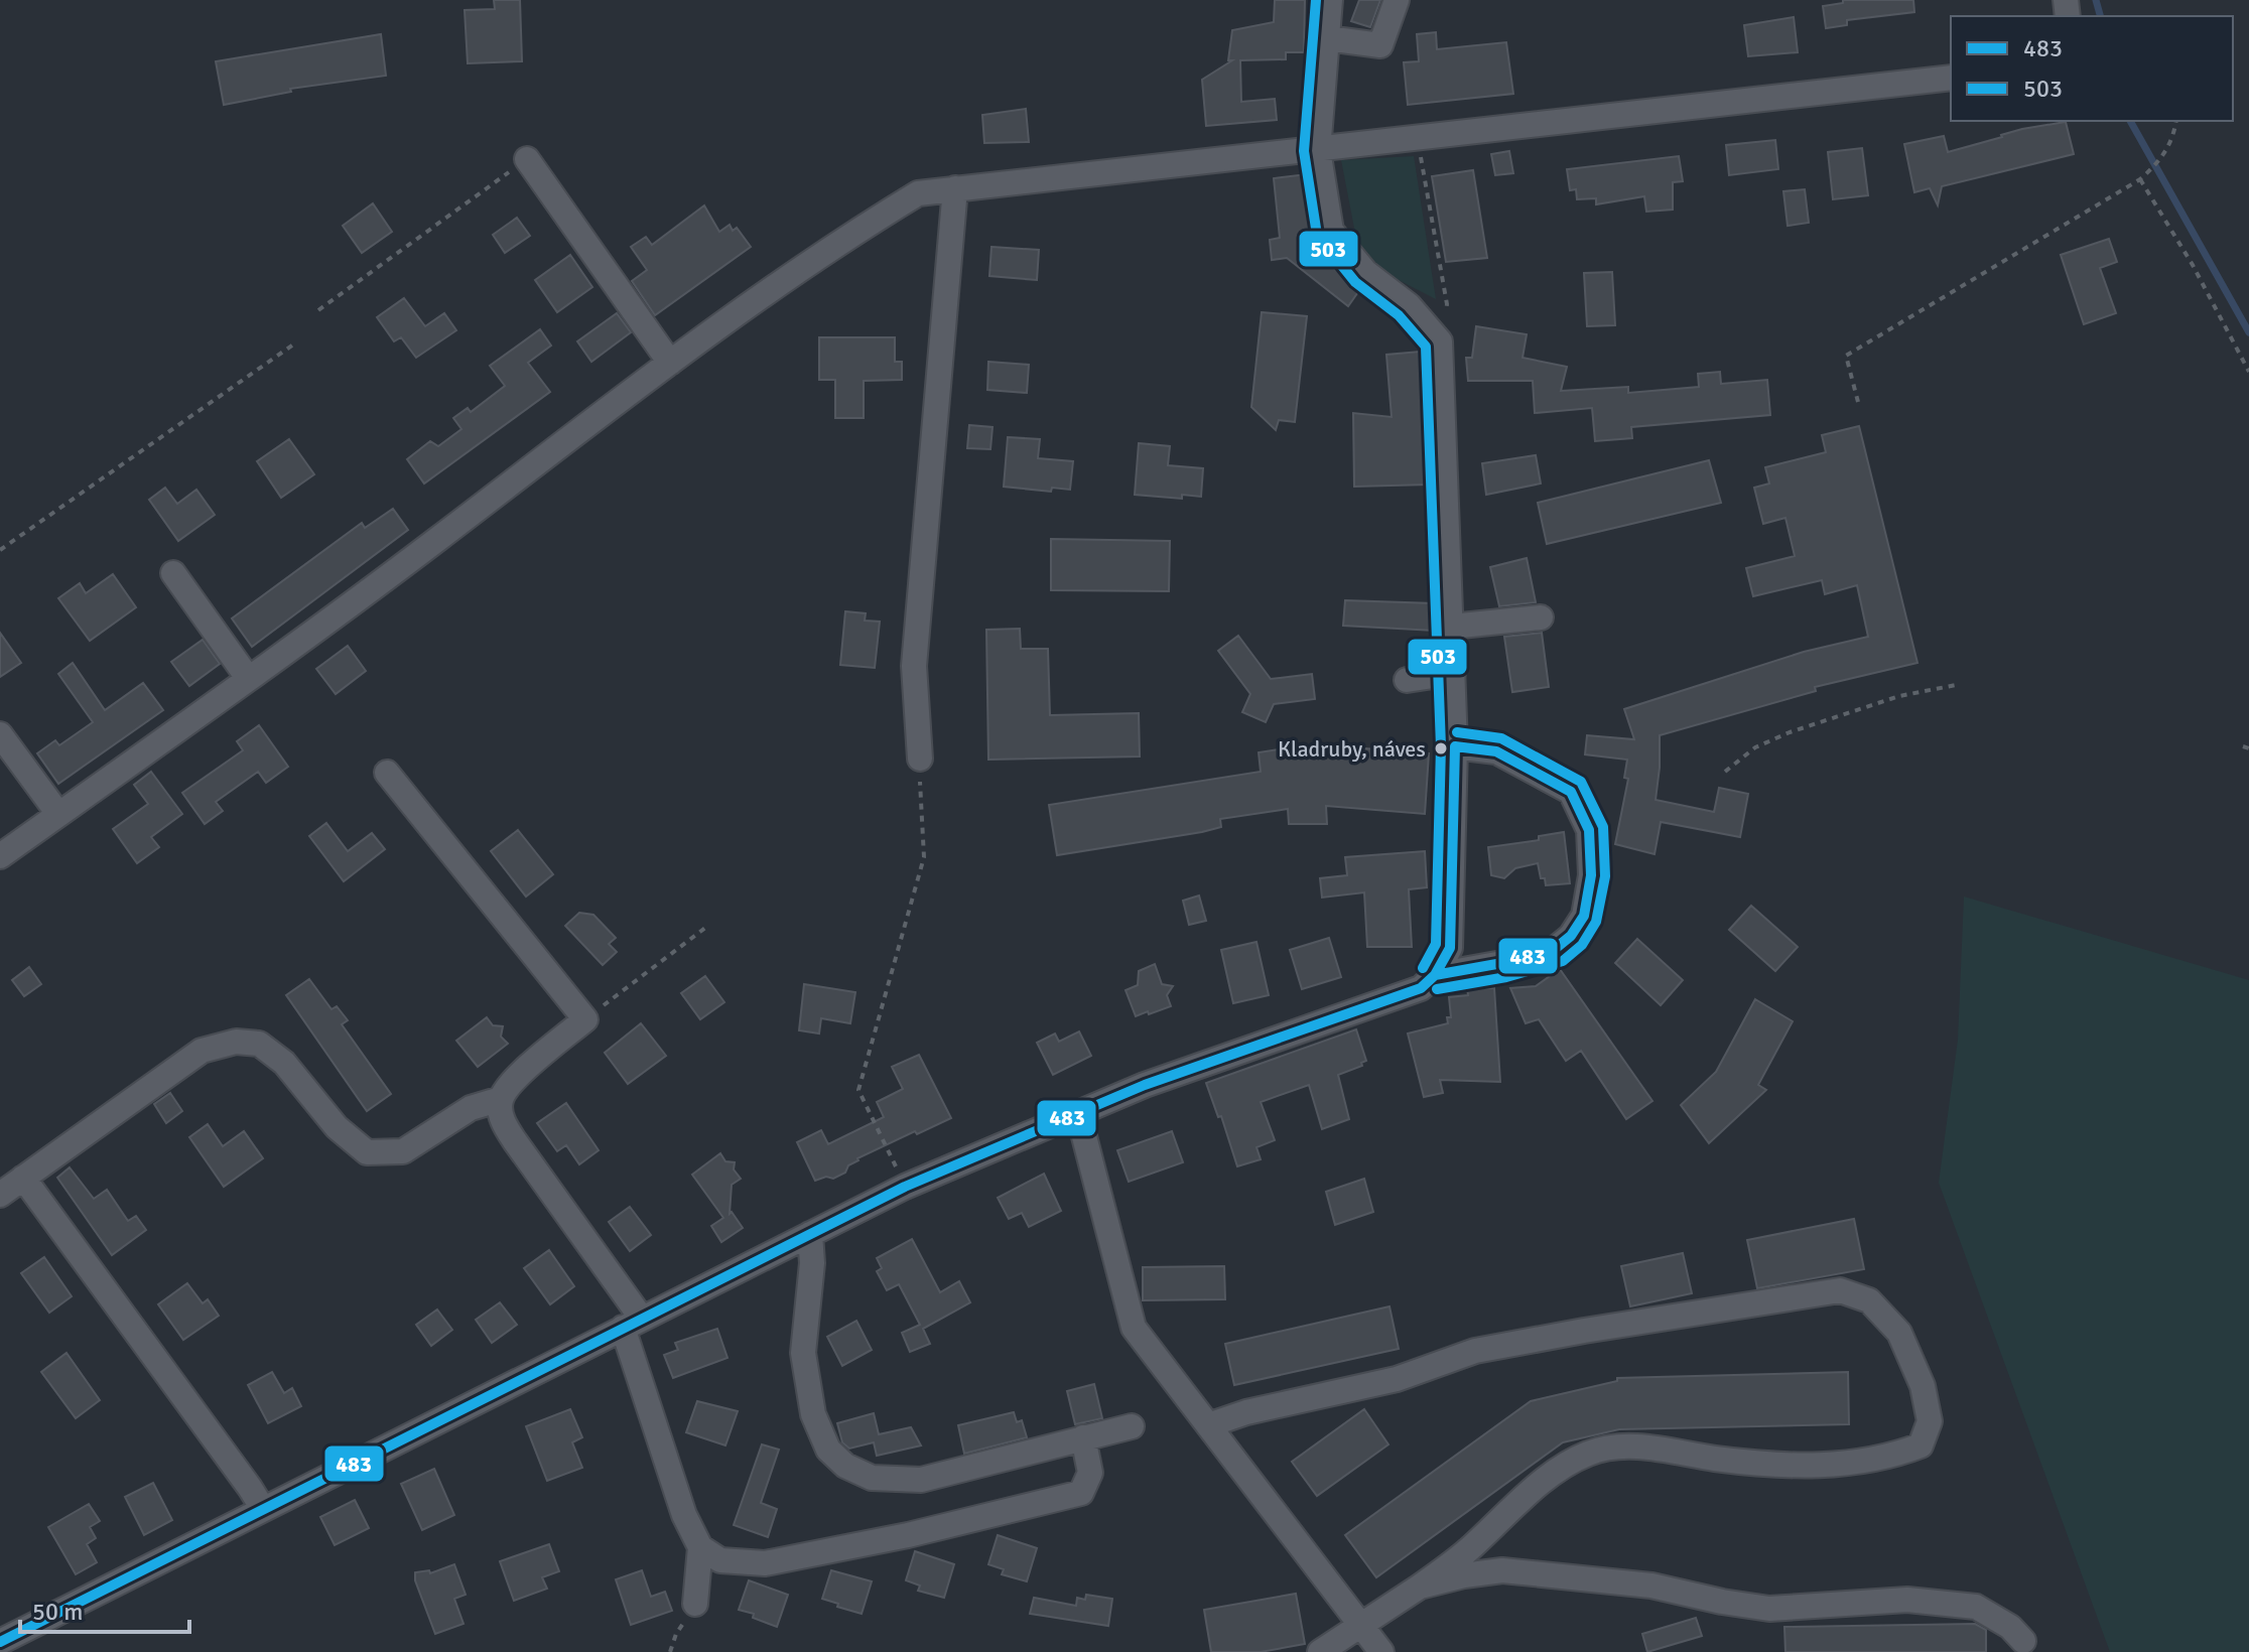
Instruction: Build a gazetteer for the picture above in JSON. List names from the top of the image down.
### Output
{
  "places": ["Kladruby, náves"],
  "lines": ["transit line 503", "transit line 483"],
  "legend": ["483", "503"],
  "scale_bar": "50 m"
}
